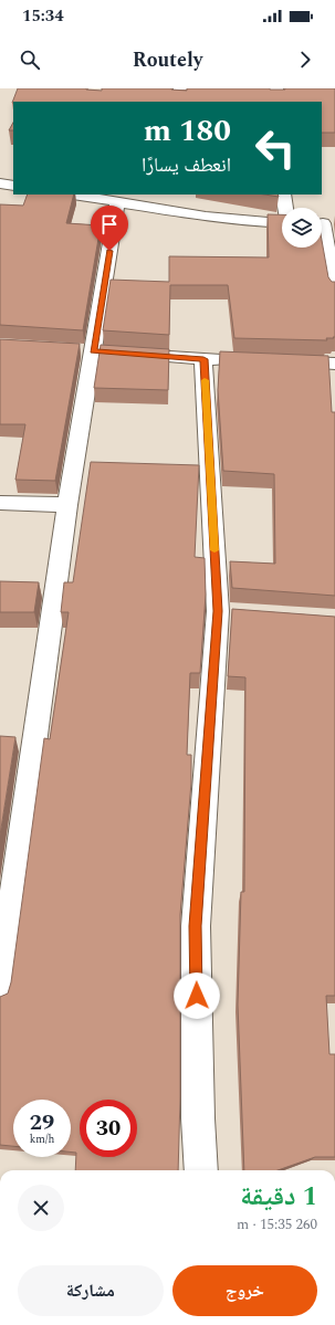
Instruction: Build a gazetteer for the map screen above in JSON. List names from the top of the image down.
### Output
{
  "page": {
    "status": "15:34",
    "header": "Routely",
    "turn": ["180 m", "انعطف يسارًا"],
    "speed": "29 km/h",
    "limit": "30",
    "heading": ["1 دقيقة", "260 m · 15:35"],
    "buttons": ["خروج", "مشاركة"]
  }
}
